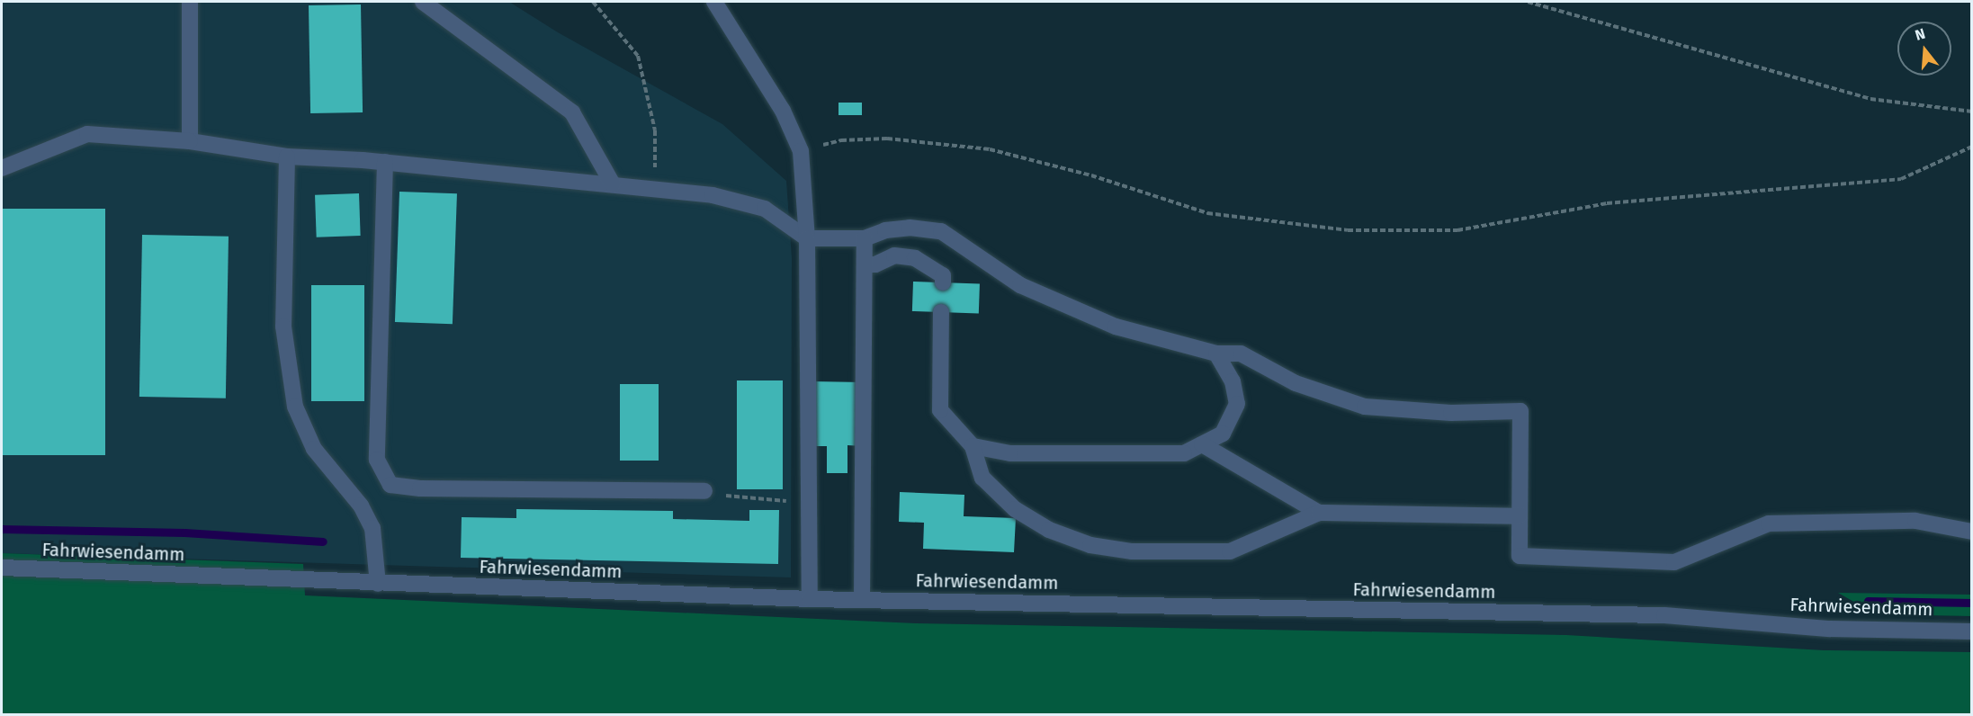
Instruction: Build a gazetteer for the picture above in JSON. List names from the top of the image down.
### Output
{
  "streets": {
    "street": ["Fahrwiesendamm"]
  },
  "north": "top"
}
